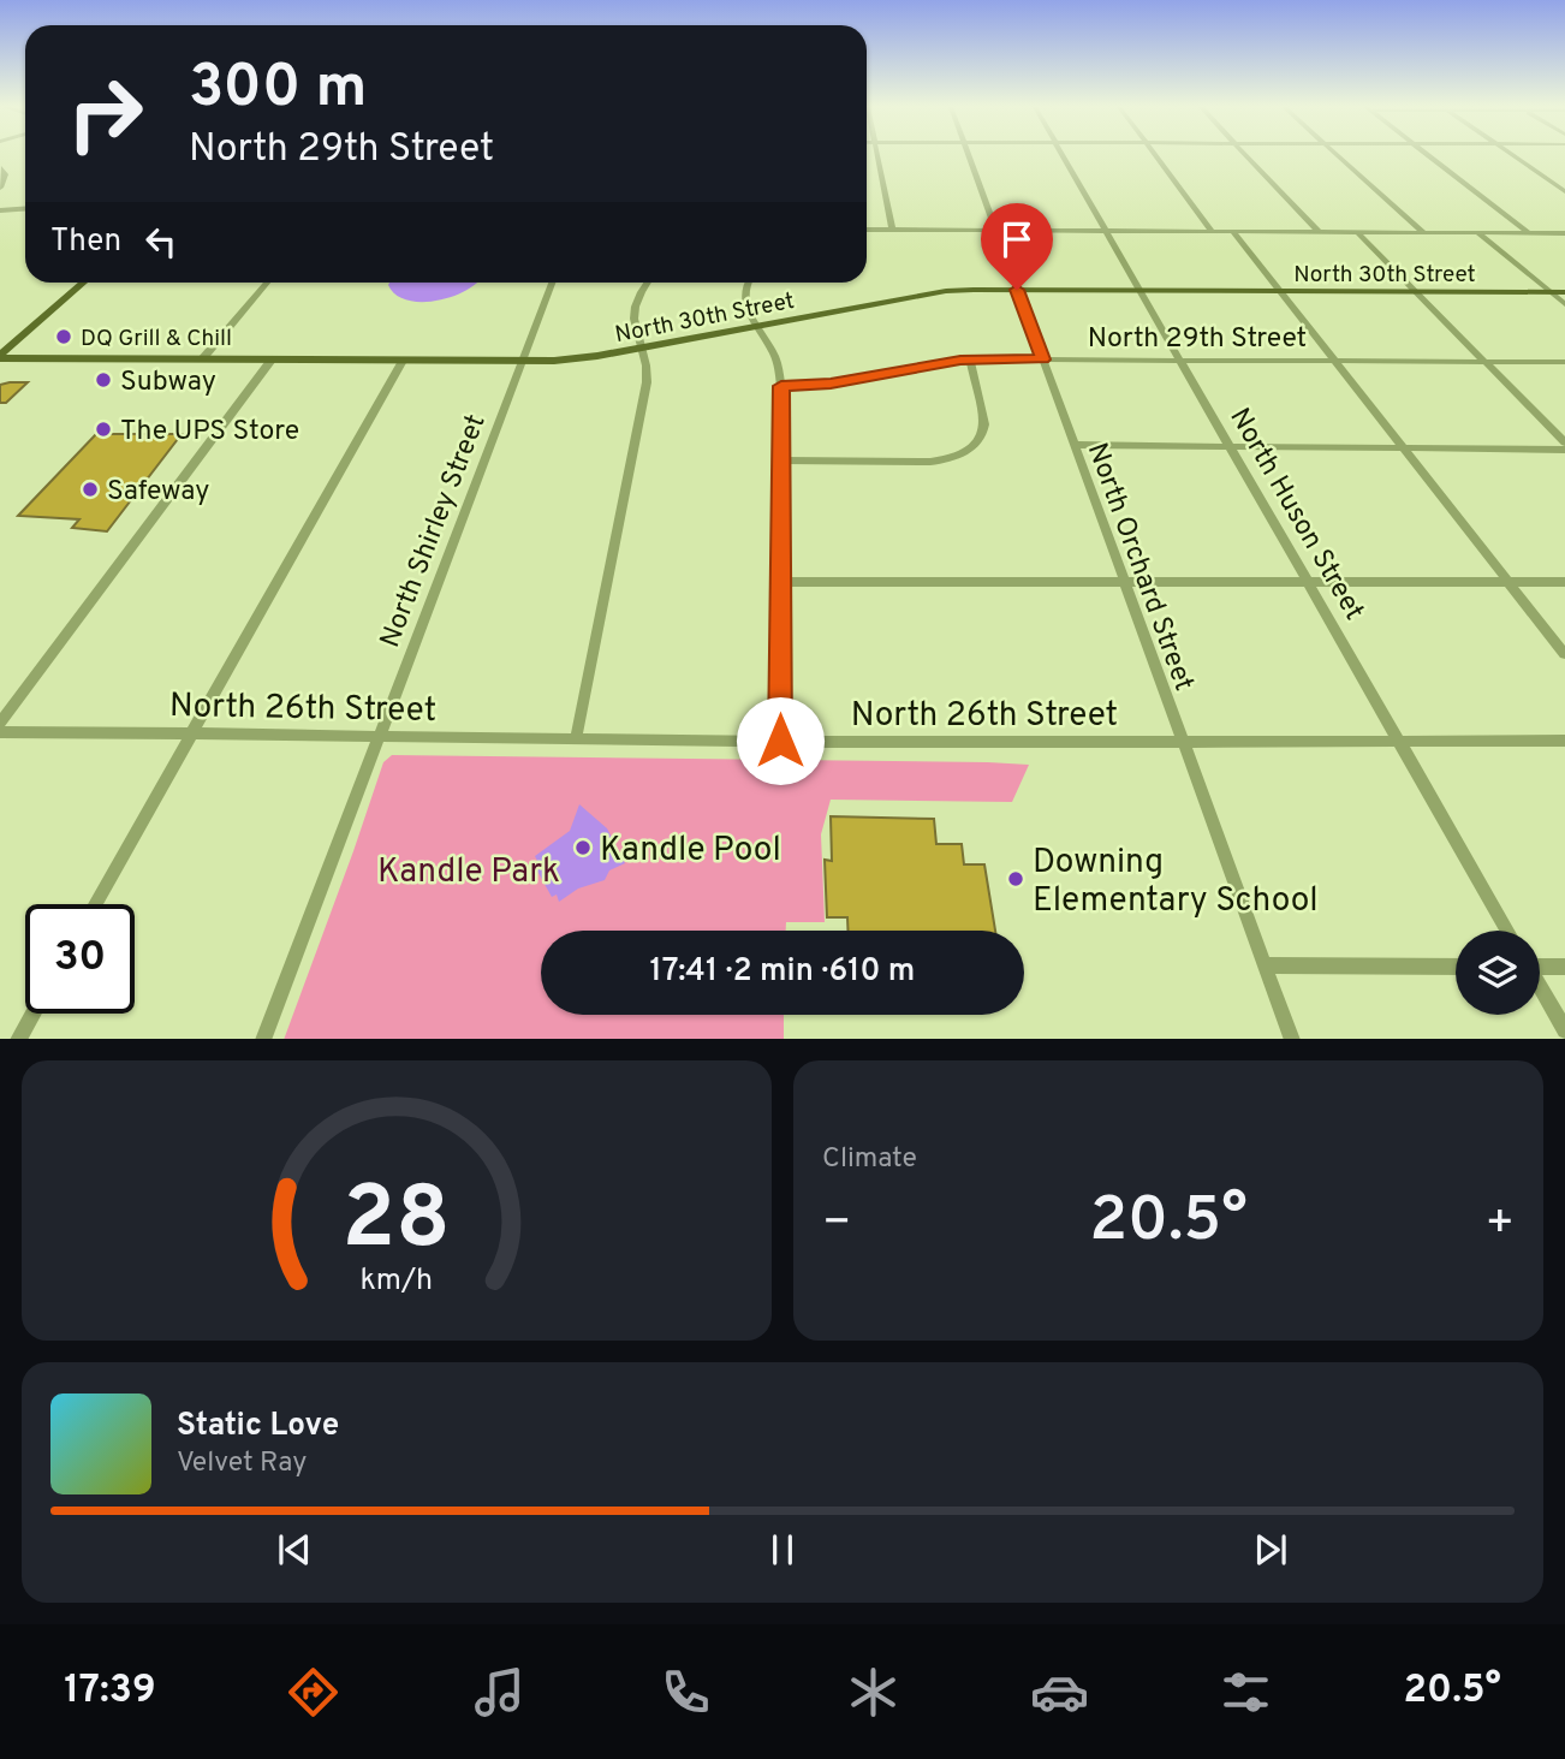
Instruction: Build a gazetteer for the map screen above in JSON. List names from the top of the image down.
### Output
{
  "streets": {
    "main road": ["North 30th Street"],
    "street": [
      "North 29th Street",
      "North Huson Street",
      "North Shirley Street",
      "North Orchard Street",
      "North 26th Street"
    ]
  },
  "crossings": [
    ["North 30th Street", "North Huson Street"],
    ["North 30th Street", "North Shirley Street"],
    ["North 30th Street", "North Orchard Street"],
    ["North 29th Street", "North Huson Street"],
    ["North 29th Street", "North Orchard Street"],
    ["North Huson Street", "North 26th Street"],
    ["North Shirley Street", "North 26th Street"],
    ["North Orchard Street", "North 26th Street"]
  ],
  "parks": ["Kandle Park"],
  "places": [
    "DQ Grill & Chill",
    "Subway",
    "The UPS Store",
    "Safeway",
    "Kandle Pool",
    "Downing Elementary School"
  ],
  "page": {
    "turn": ["300 m", "North 29th Street"],
    "then": "Then",
    "limit": "30",
    "trip": "17:41 · 2 min · 610 m",
    "tile": "Climate",
    "heat": ["−", "20.5°", "+"],
    "song": ["Static Love", "Velvet Ray"],
    "tabs": ["17:39", "20.5°"],
    "gauge": ["28", "km/h"]
  }
}
